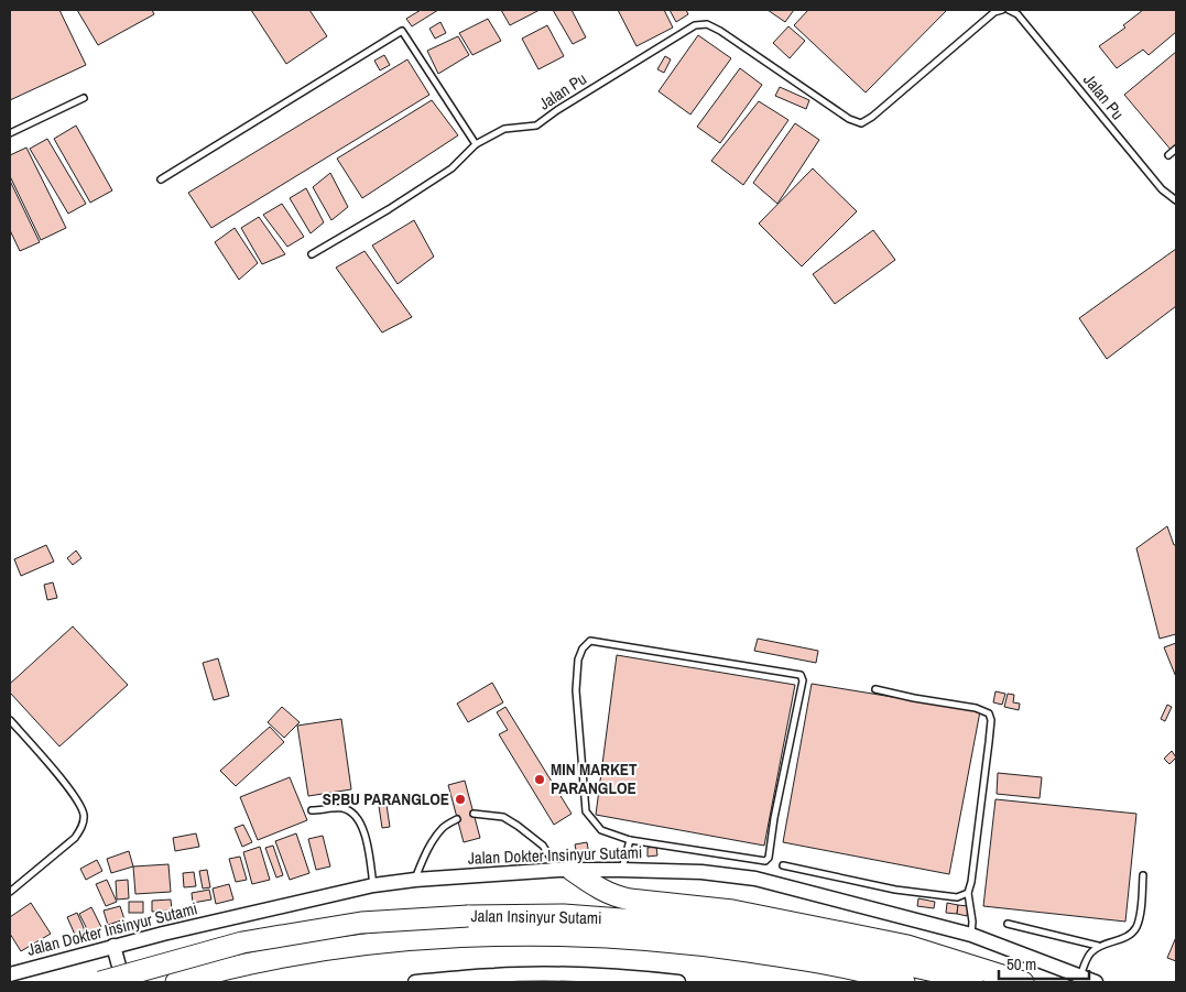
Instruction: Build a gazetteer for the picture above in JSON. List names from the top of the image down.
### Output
{
  "streets": {
    "highway": ["Jalan Insinyur Sutami"],
    "street": ["Jalan Dokter Insinyur Sutami"],
    "lane": ["Jalan Pu"]
  },
  "places": ["MIN MARKET PARANGLOE", "SPBU PARANGLOE"],
  "scale_bar": "50 m"
}
